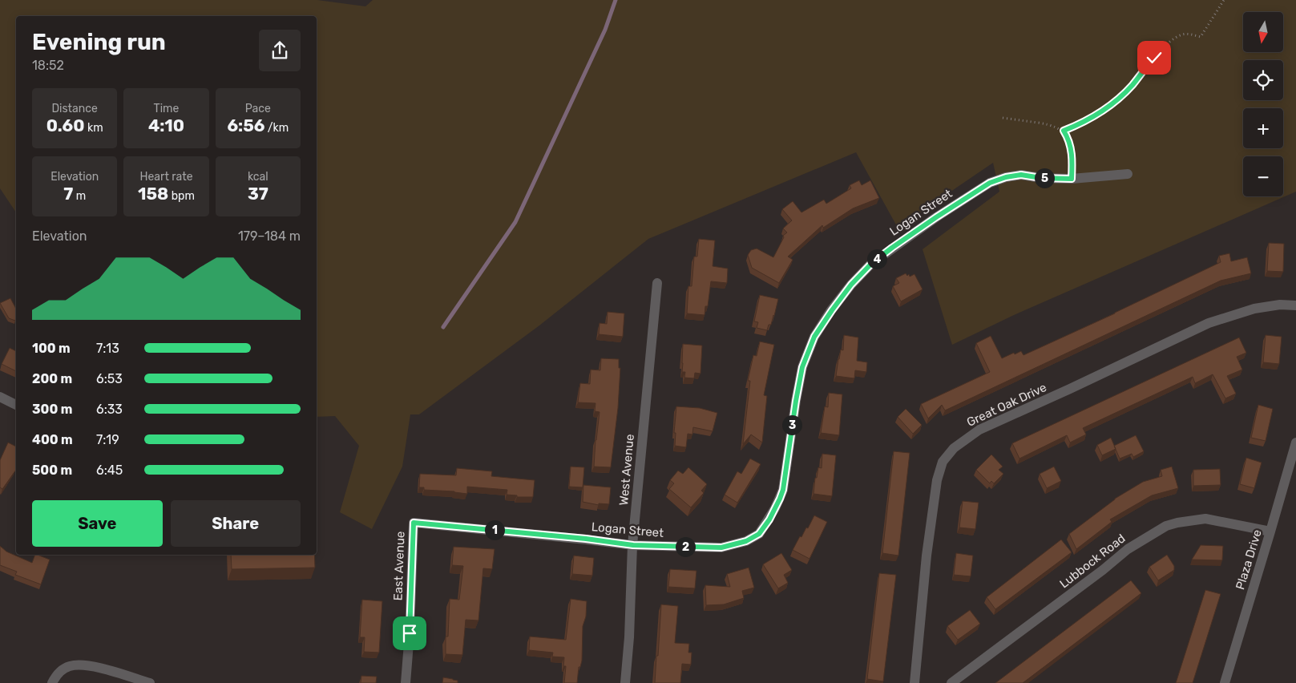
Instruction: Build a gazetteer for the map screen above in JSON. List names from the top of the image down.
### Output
{
  "streets": {
    "street": [
      "Logan Street",
      "Great Oak Drive",
      "West Avenue",
      "Plaza Drive",
      "Lubbock Road",
      "East Avenue"
    ]
  },
  "crossings": [
    ["Logan Street", "West Avenue"],
    ["Logan Street", "East Avenue"],
    ["Plaza Drive", "Lubbock Road"]
  ],
  "north": "bottom",
  "page": {
    "map_buttons": ["+", "−"],
    "heading": ["Evening run", "18:52"],
    "stats": [
      ["Distance", "0.60 km"],
      ["Time", "4:10"],
      ["Pace", "6:56 /km"],
      ["Elevation", "7 m"],
      ["Heart rate", "158 bpm"],
      ["kcal", "37"]
    ],
    "pins": [
      "5",
      "4",
      "3",
      "1",
      "2"
    ],
    "chart": ["Elevation", "179–184 m"],
    "list": [
      {
        "name": "100 m",
        "note": "7:13"
      },
      {
        "name": "200 m",
        "note": "6:53"
      },
      {
        "name": "300 m",
        "note": "6:33"
      },
      {
        "name": "400 m",
        "note": "7:19"
      },
      {
        "name": "500 m",
        "note": "6:45"
      }
    ],
    "buttons": ["Save", "Share"]
  }
}
